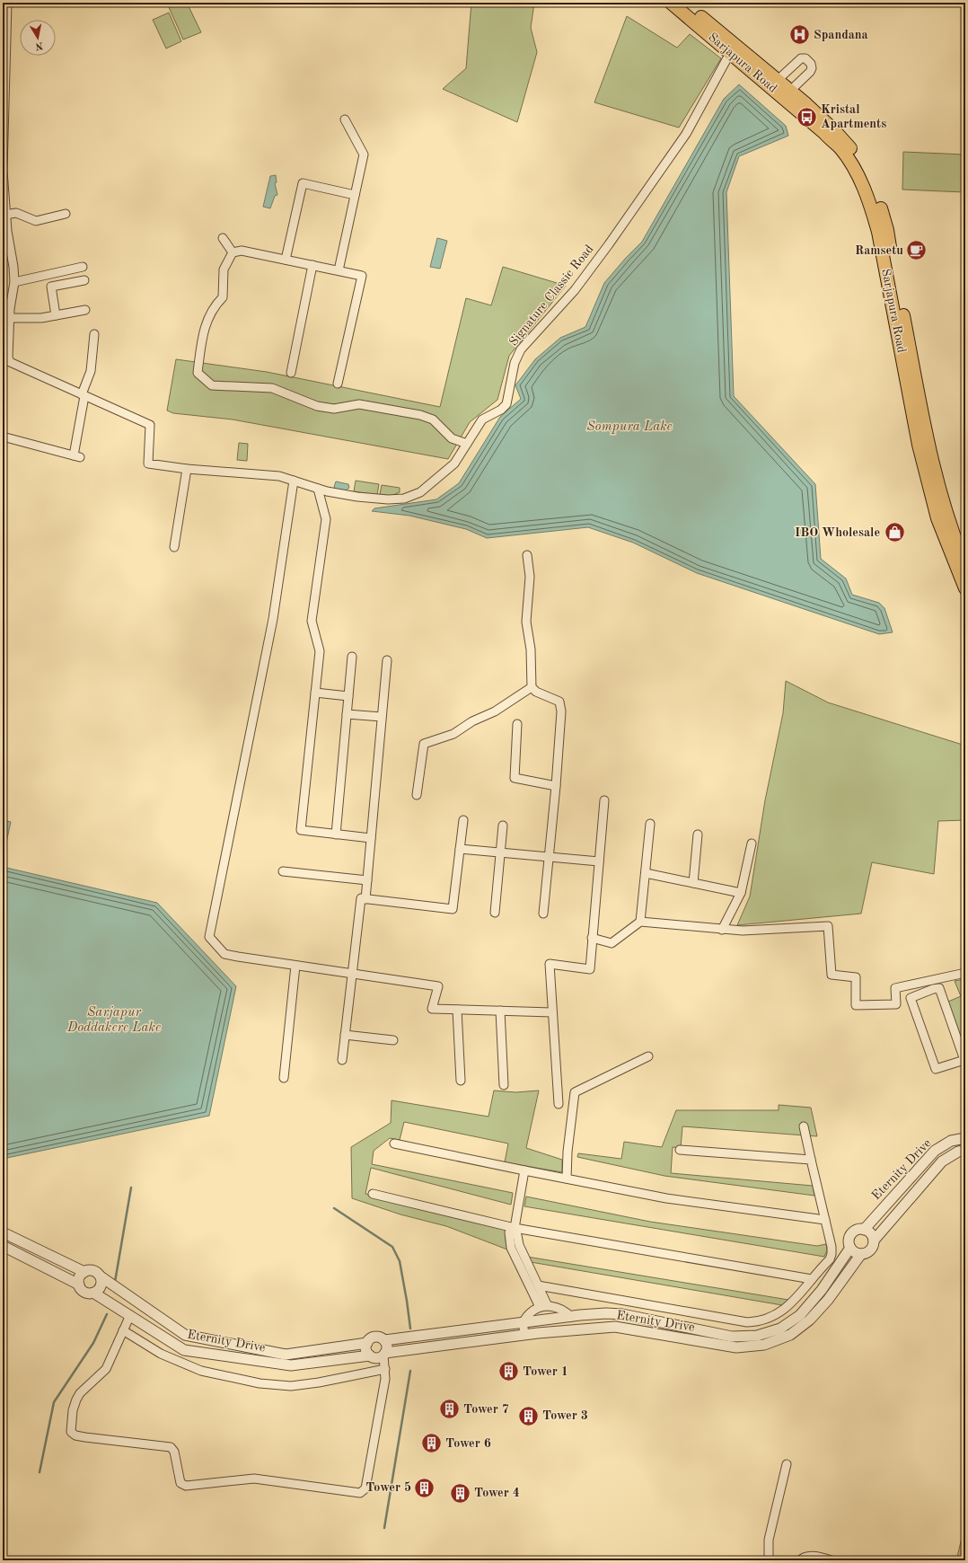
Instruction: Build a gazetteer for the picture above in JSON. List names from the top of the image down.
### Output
{
  "streets": {
    "main road": ["Sarjapura Road"],
    "street": ["Signature Classic Road", "Eternity Drive"]
  },
  "crossings": [
    ["Sarjapura Road", "Signature Classic Road"]
  ],
  "water": ["Sompura Lake", "Sarjapur Doddakere Lake"],
  "places": {
    "hospital": ["Spandana"],
    "bus stop": ["Kristal Apartments"],
    "cafe": ["Ramsetu"],
    "shop": ["IBO Wholesale"],
    "building": [
      "Tower 1",
      "Tower 7",
      "Tower 3",
      "Tower 6",
      "Tower 5",
      "Tower 4"
    ]
  },
  "north": "bottom"
}
